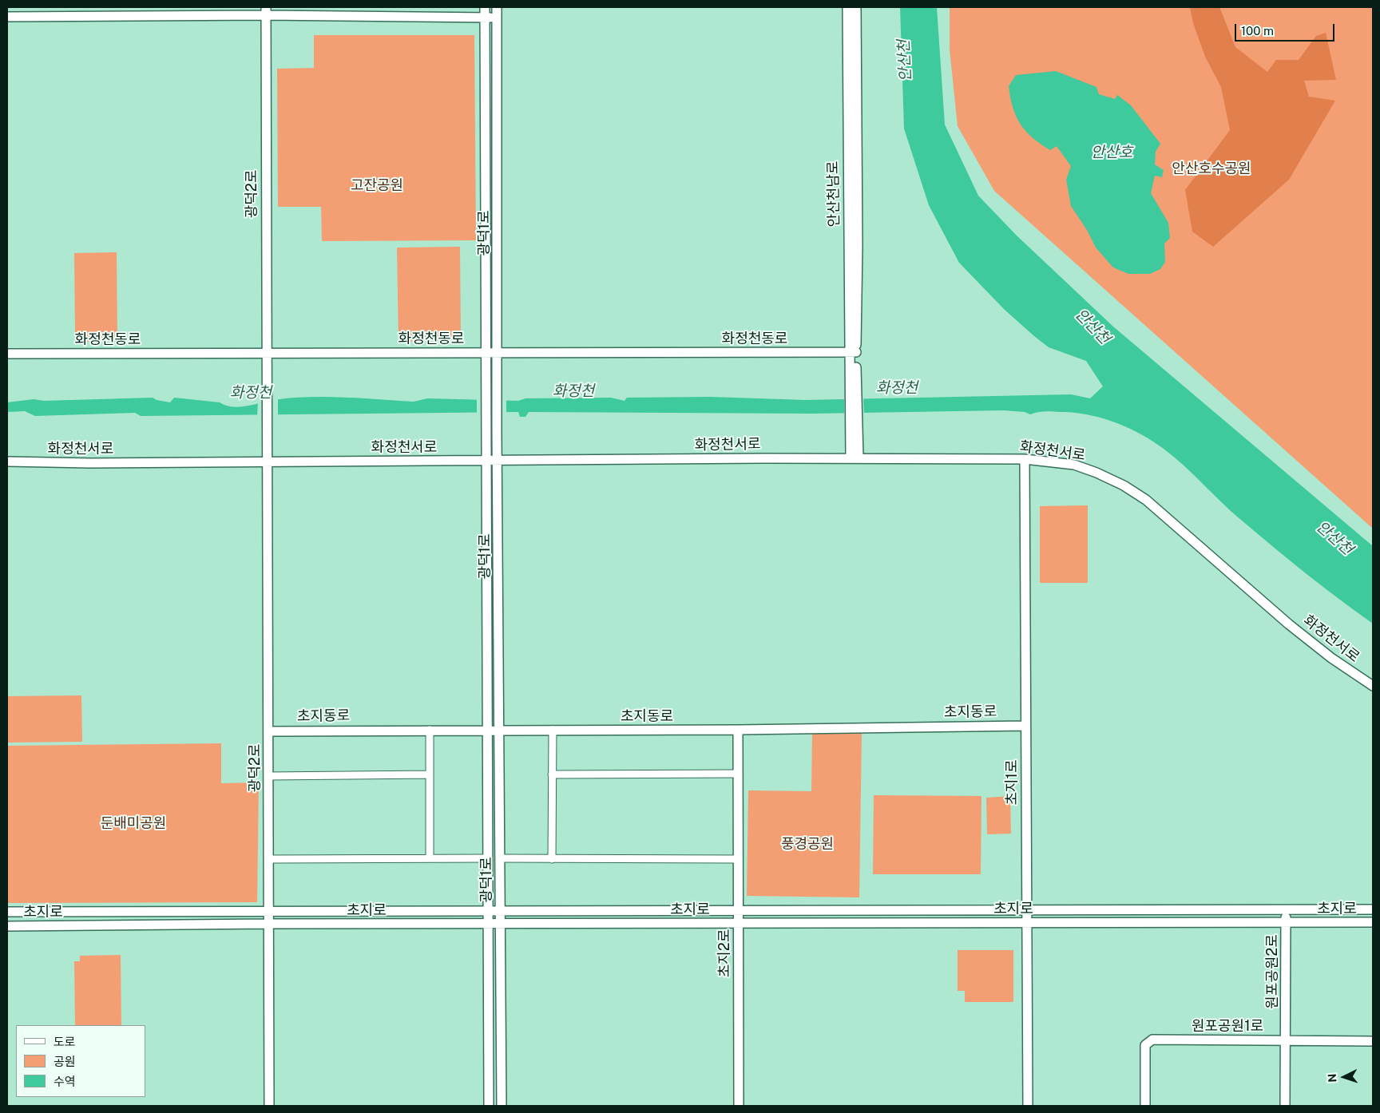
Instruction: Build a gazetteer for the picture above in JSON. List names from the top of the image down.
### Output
{
  "streets": {
    "street": [
      "광덕2로",
      "안산천남로",
      "광덕1로",
      "화정천동로",
      "화정천서로",
      "초지동로",
      "초지1로",
      "초지로",
      "초지2로",
      "원포공원2로",
      "원포공원1로"
    ]
  },
  "crossings": [
    ["광덕2로", "화정천동로"],
    ["광덕2로", "화정천서로"],
    ["광덕2로", "초지동로"],
    ["광덕2로", "초지로"],
    ["안산천남로", "화정천동로"],
    ["안산천남로", "화정천서로"],
    ["광덕1로", "화정천동로"],
    ["광덕1로", "화정천서로"],
    ["광덕1로", "초지동로"],
    ["광덕1로", "초지로"],
    ["화정천서로", "초지1로"],
    ["초지동로", "초지1로"],
    ["초지동로", "초지2로"],
    ["초지1로", "초지로"],
    ["초지로", "초지2로"],
    ["초지로", "원포공원2로"],
    ["원포공원2로", "원포공원1로"]
  ],
  "water": ["안산천", "안산호", "화정천"],
  "parks": [
    "안산호수공원",
    "고잔공원",
    "둔배미공원",
    "풍경공원"
  ],
  "legend": ["도로", "공원", "수역"],
  "scale_bar": "100 m",
  "north": "left"
}
